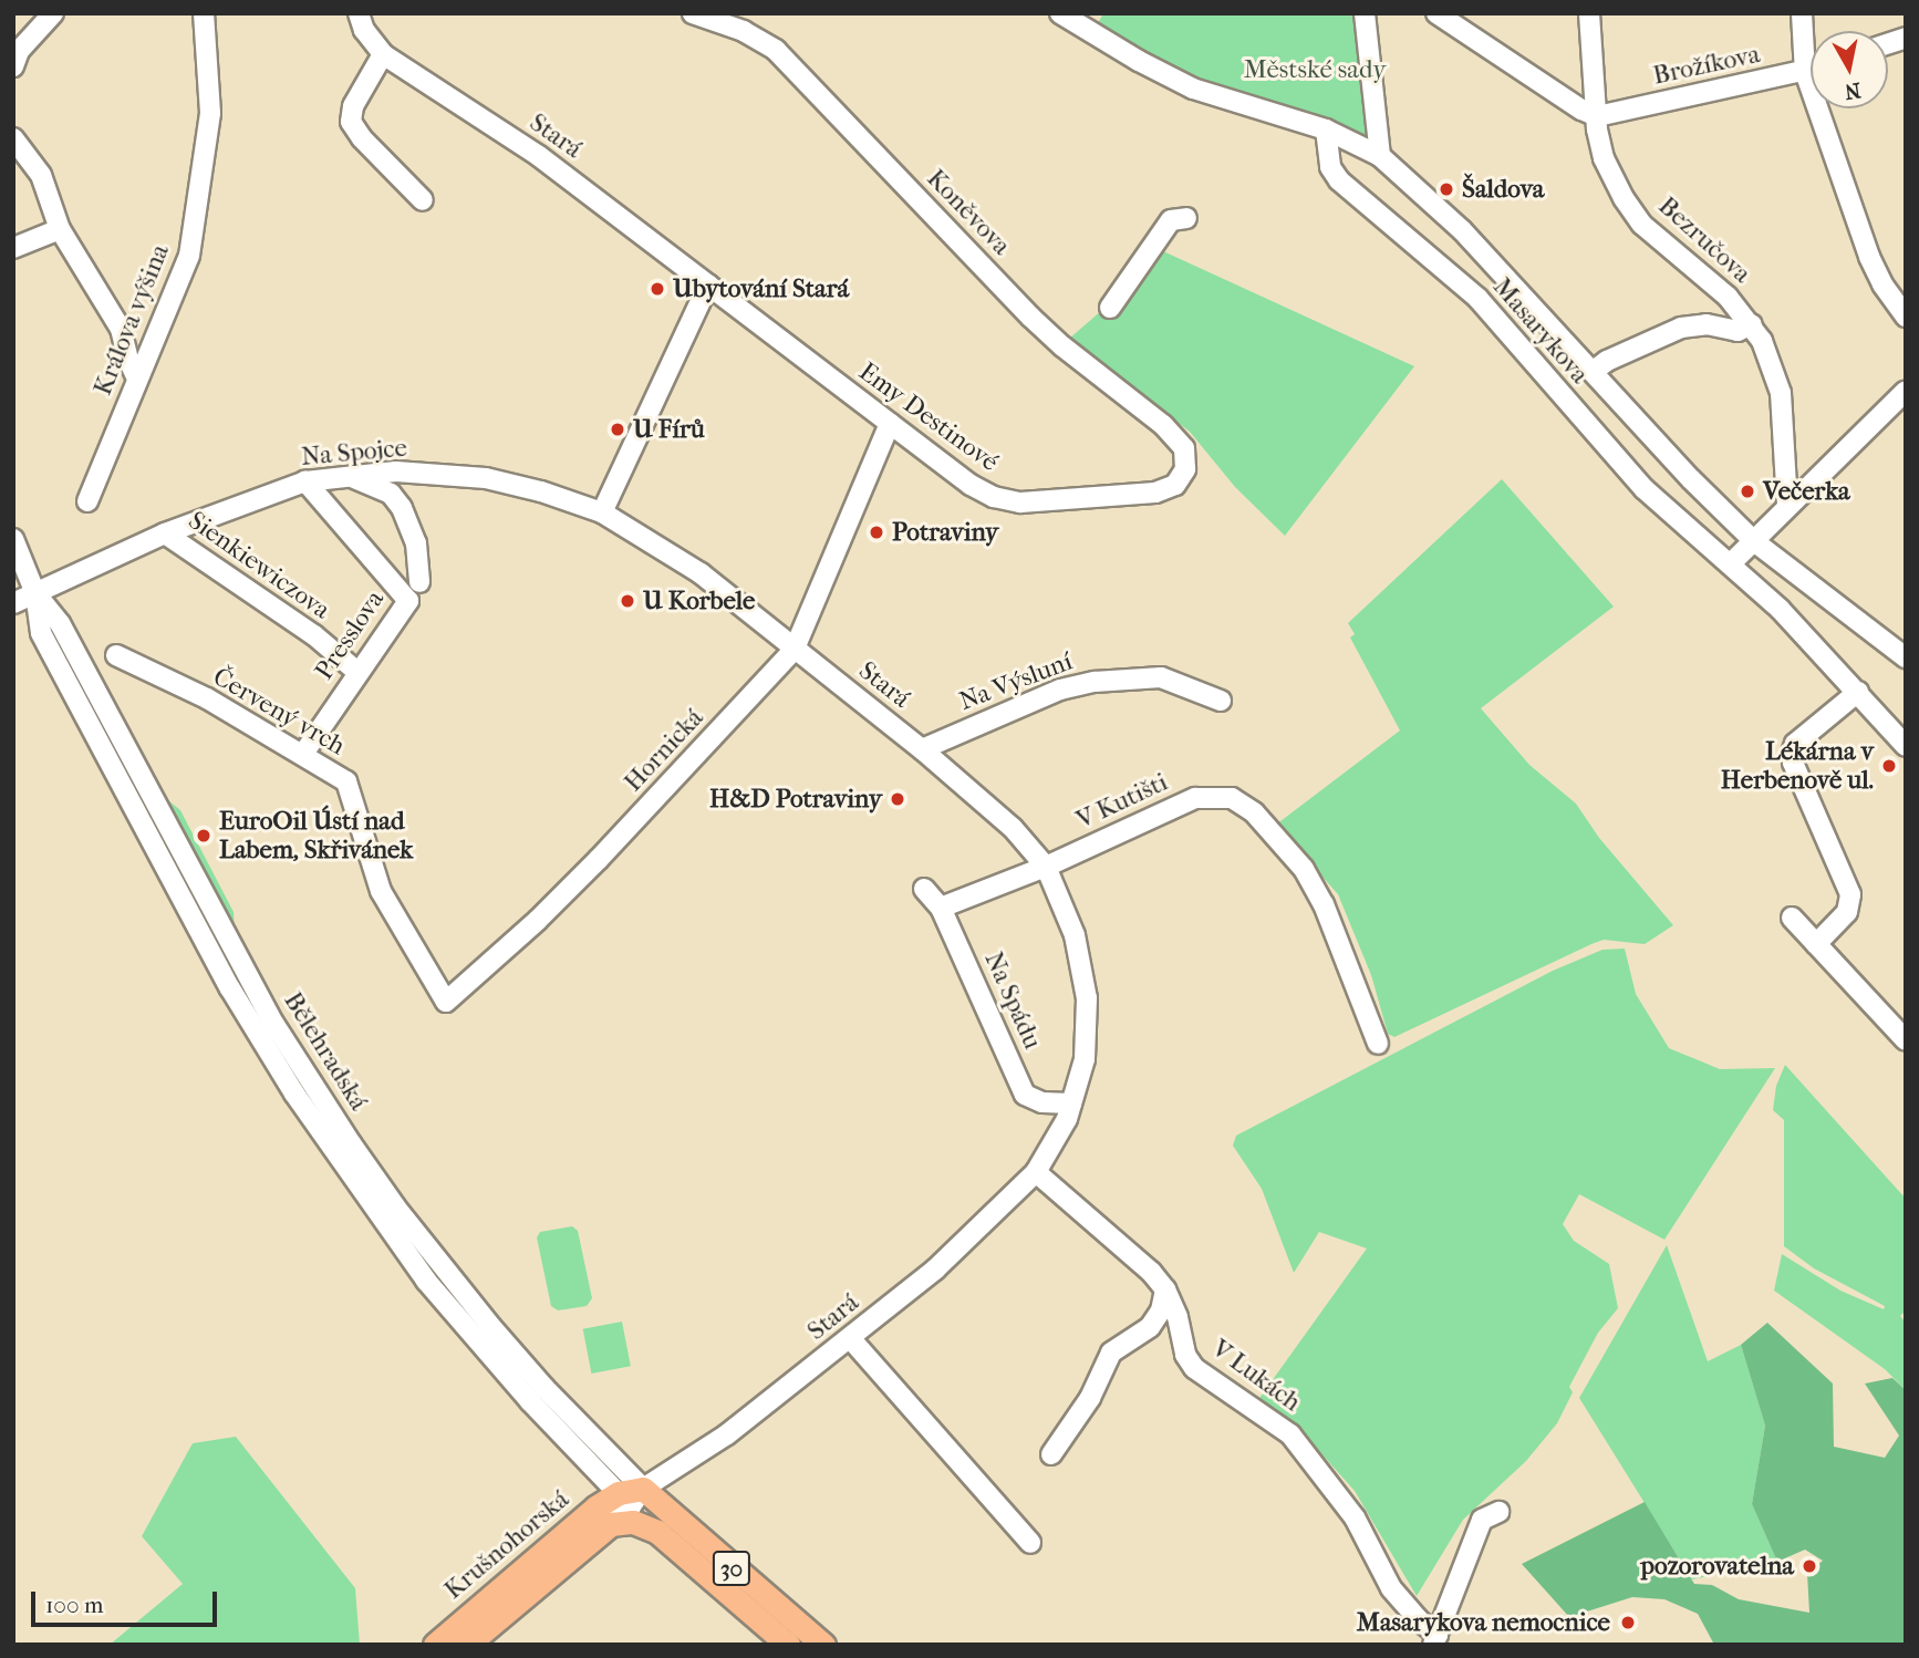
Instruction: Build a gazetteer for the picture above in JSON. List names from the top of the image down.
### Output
{
  "streets": {
    "main road": ["Krušnohorská", "30"],
    "street": [
      "Brožíkova",
      "Stará",
      "Koněvova",
      "Bezručova",
      "Králova výšina",
      "Masarykova",
      "Emy Destinové",
      "Na Spojce",
      "Sienkiewiczova",
      "Presslova",
      "Na Výsluní",
      "Červený vrch",
      "Hornická",
      "V Kutišti",
      "Na Spádu",
      "Bělehradská",
      "V Lukách"
    ]
  },
  "crossings": [
    ["Brožíkova", "Bezručova"],
    ["Stará", "Emy Destinové"],
    ["Stará", "Na Spojce"],
    ["Stará", "Na Výsluní"],
    ["Stará", "Hornická"],
    ["Stará", "V Kutišti"],
    ["Stará", "Na Spádu"],
    ["Stará", "Bělehradská"],
    ["Stará", "V Lukách"],
    ["Stará", "Krušnohorská"],
    ["Stará", "30"],
    ["Koněvova", "Emy Destinové"],
    ["Emy Destinové", "Hornická"],
    ["Na Spojce", "Sienkiewiczova"],
    ["Na Spojce", "Presslova"],
    ["Na Spojce", "Bělehradská"],
    ["Sienkiewiczova", "Presslova"],
    ["Presslova", "Červený vrch"],
    ["Červený vrch", "Hornická"],
    ["V Kutišti", "Na Spádu"],
    ["Bělehradská", "Krušnohorská"],
    ["Bělehradská", "30"],
    ["Krušnohorská", "30"]
  ],
  "parks": ["Městské sady"],
  "places": [
    "Šaldova",
    "Ubytování Stará",
    "U Fírů",
    "Večerka",
    "Potraviny",
    "U Korbele",
    "Lékárna v Herbenově ul.",
    "H&D Potraviny",
    "EuroOil Ústí nad Labem, Skřivánek",
    "pozorovatelna",
    "Masarykova nemocnice"
  ],
  "scale_bar": "100 m",
  "north": "bottom"
}
